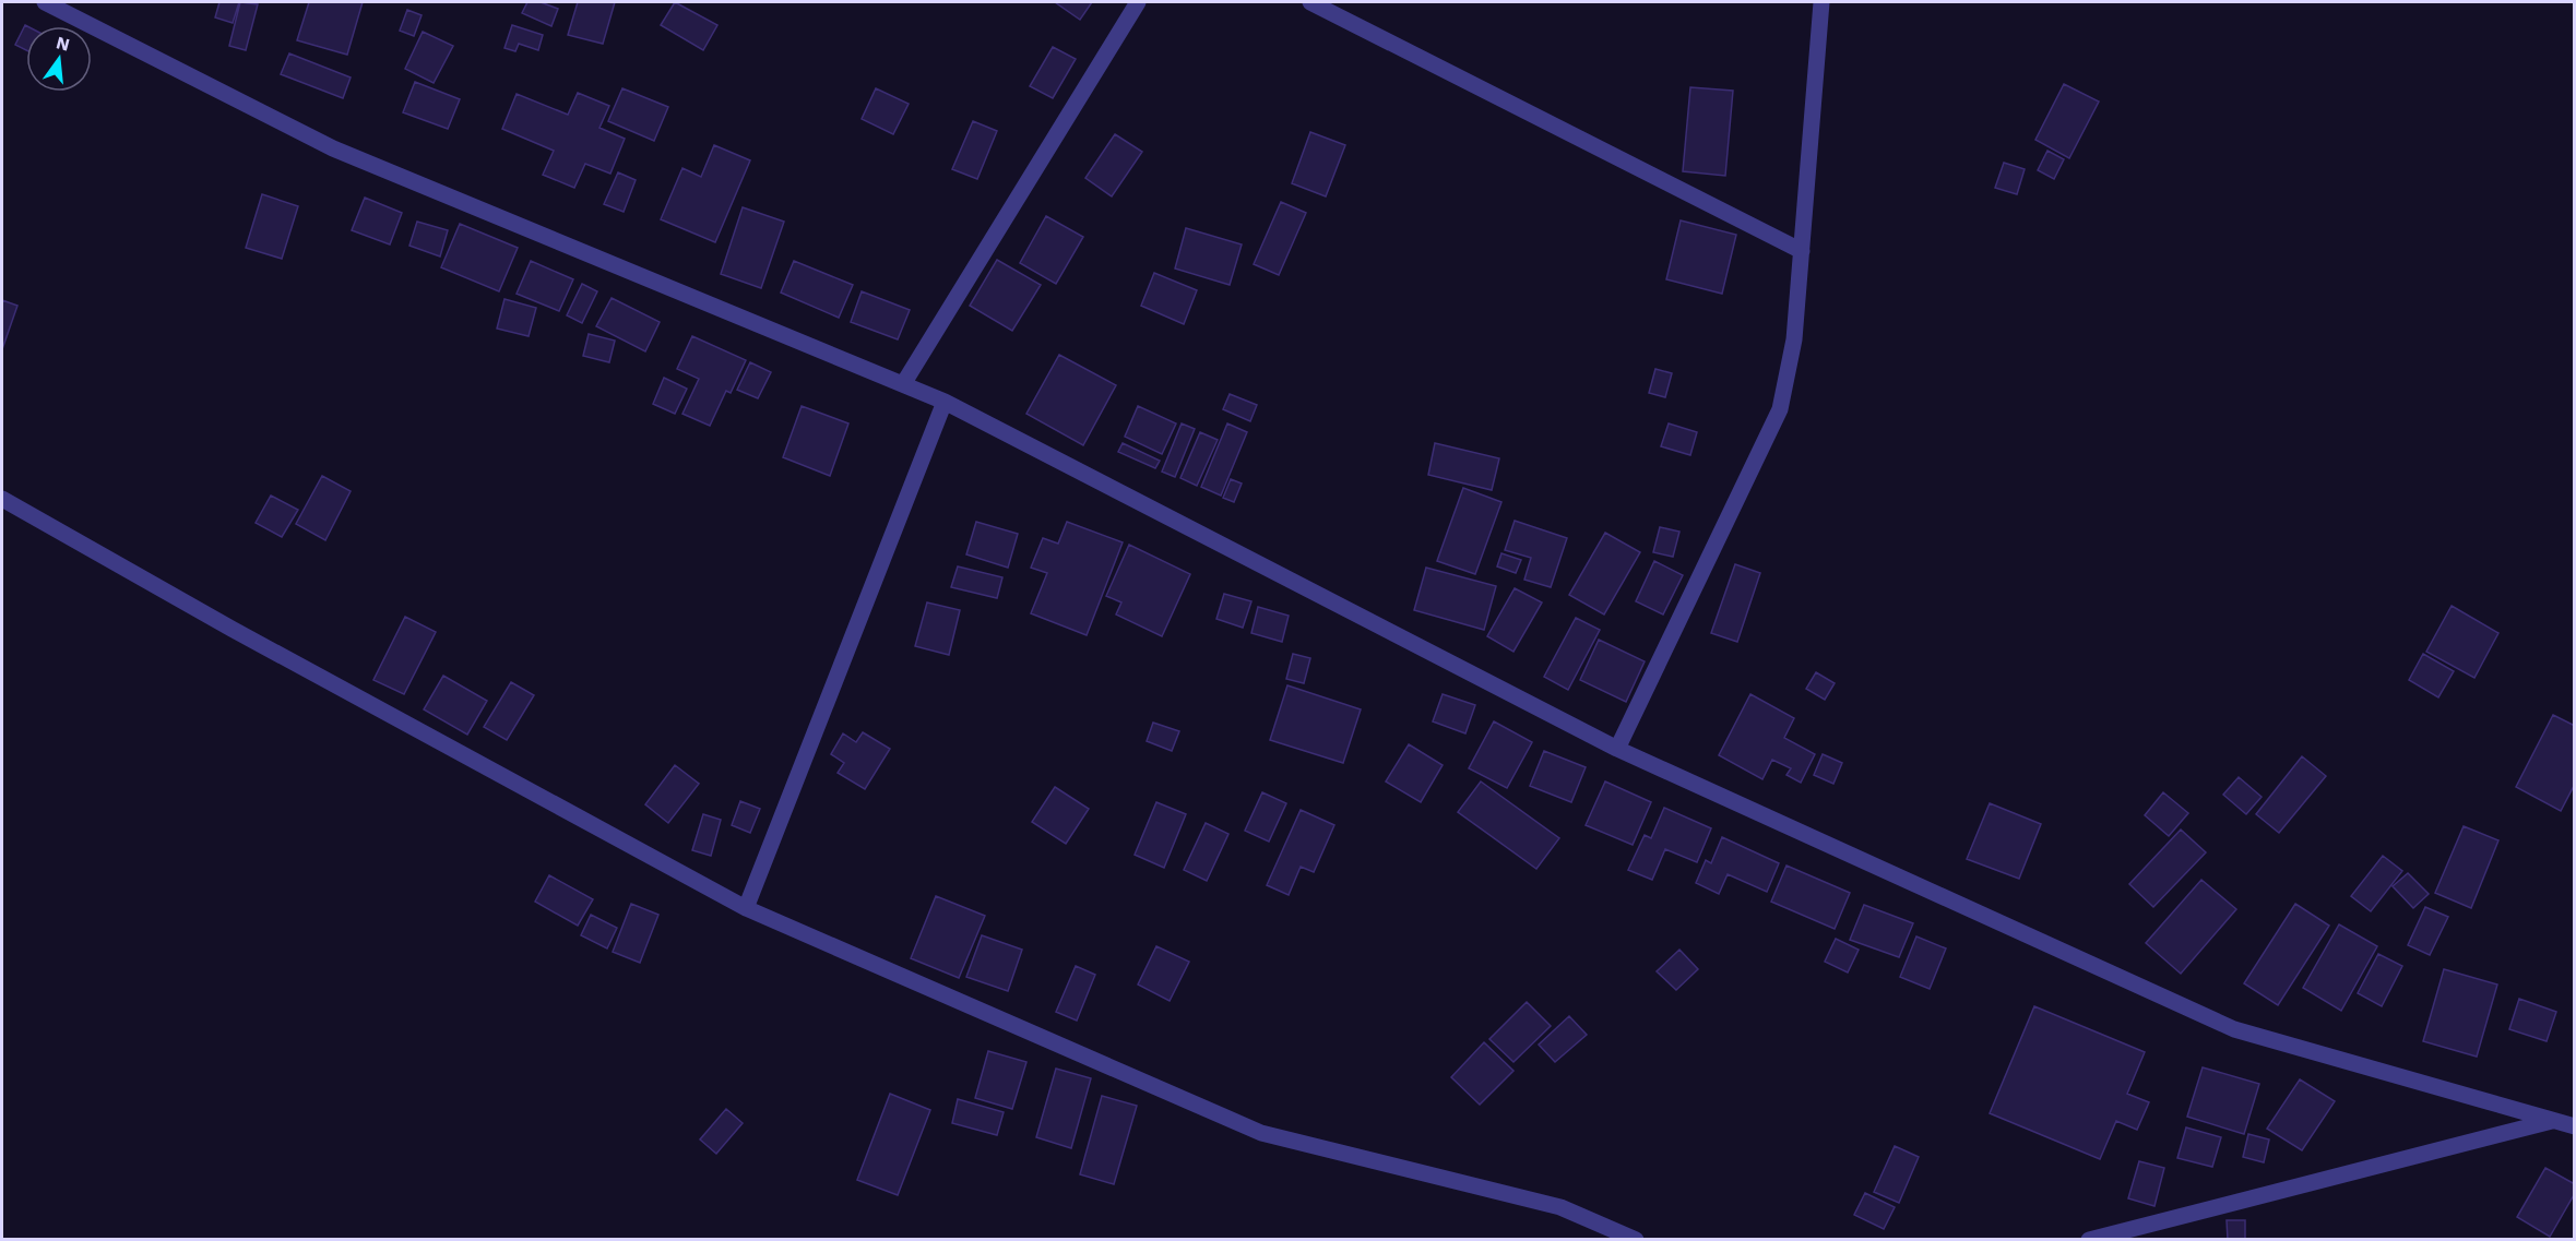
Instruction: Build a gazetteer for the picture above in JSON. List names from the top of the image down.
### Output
{
  "north": "top"
}
